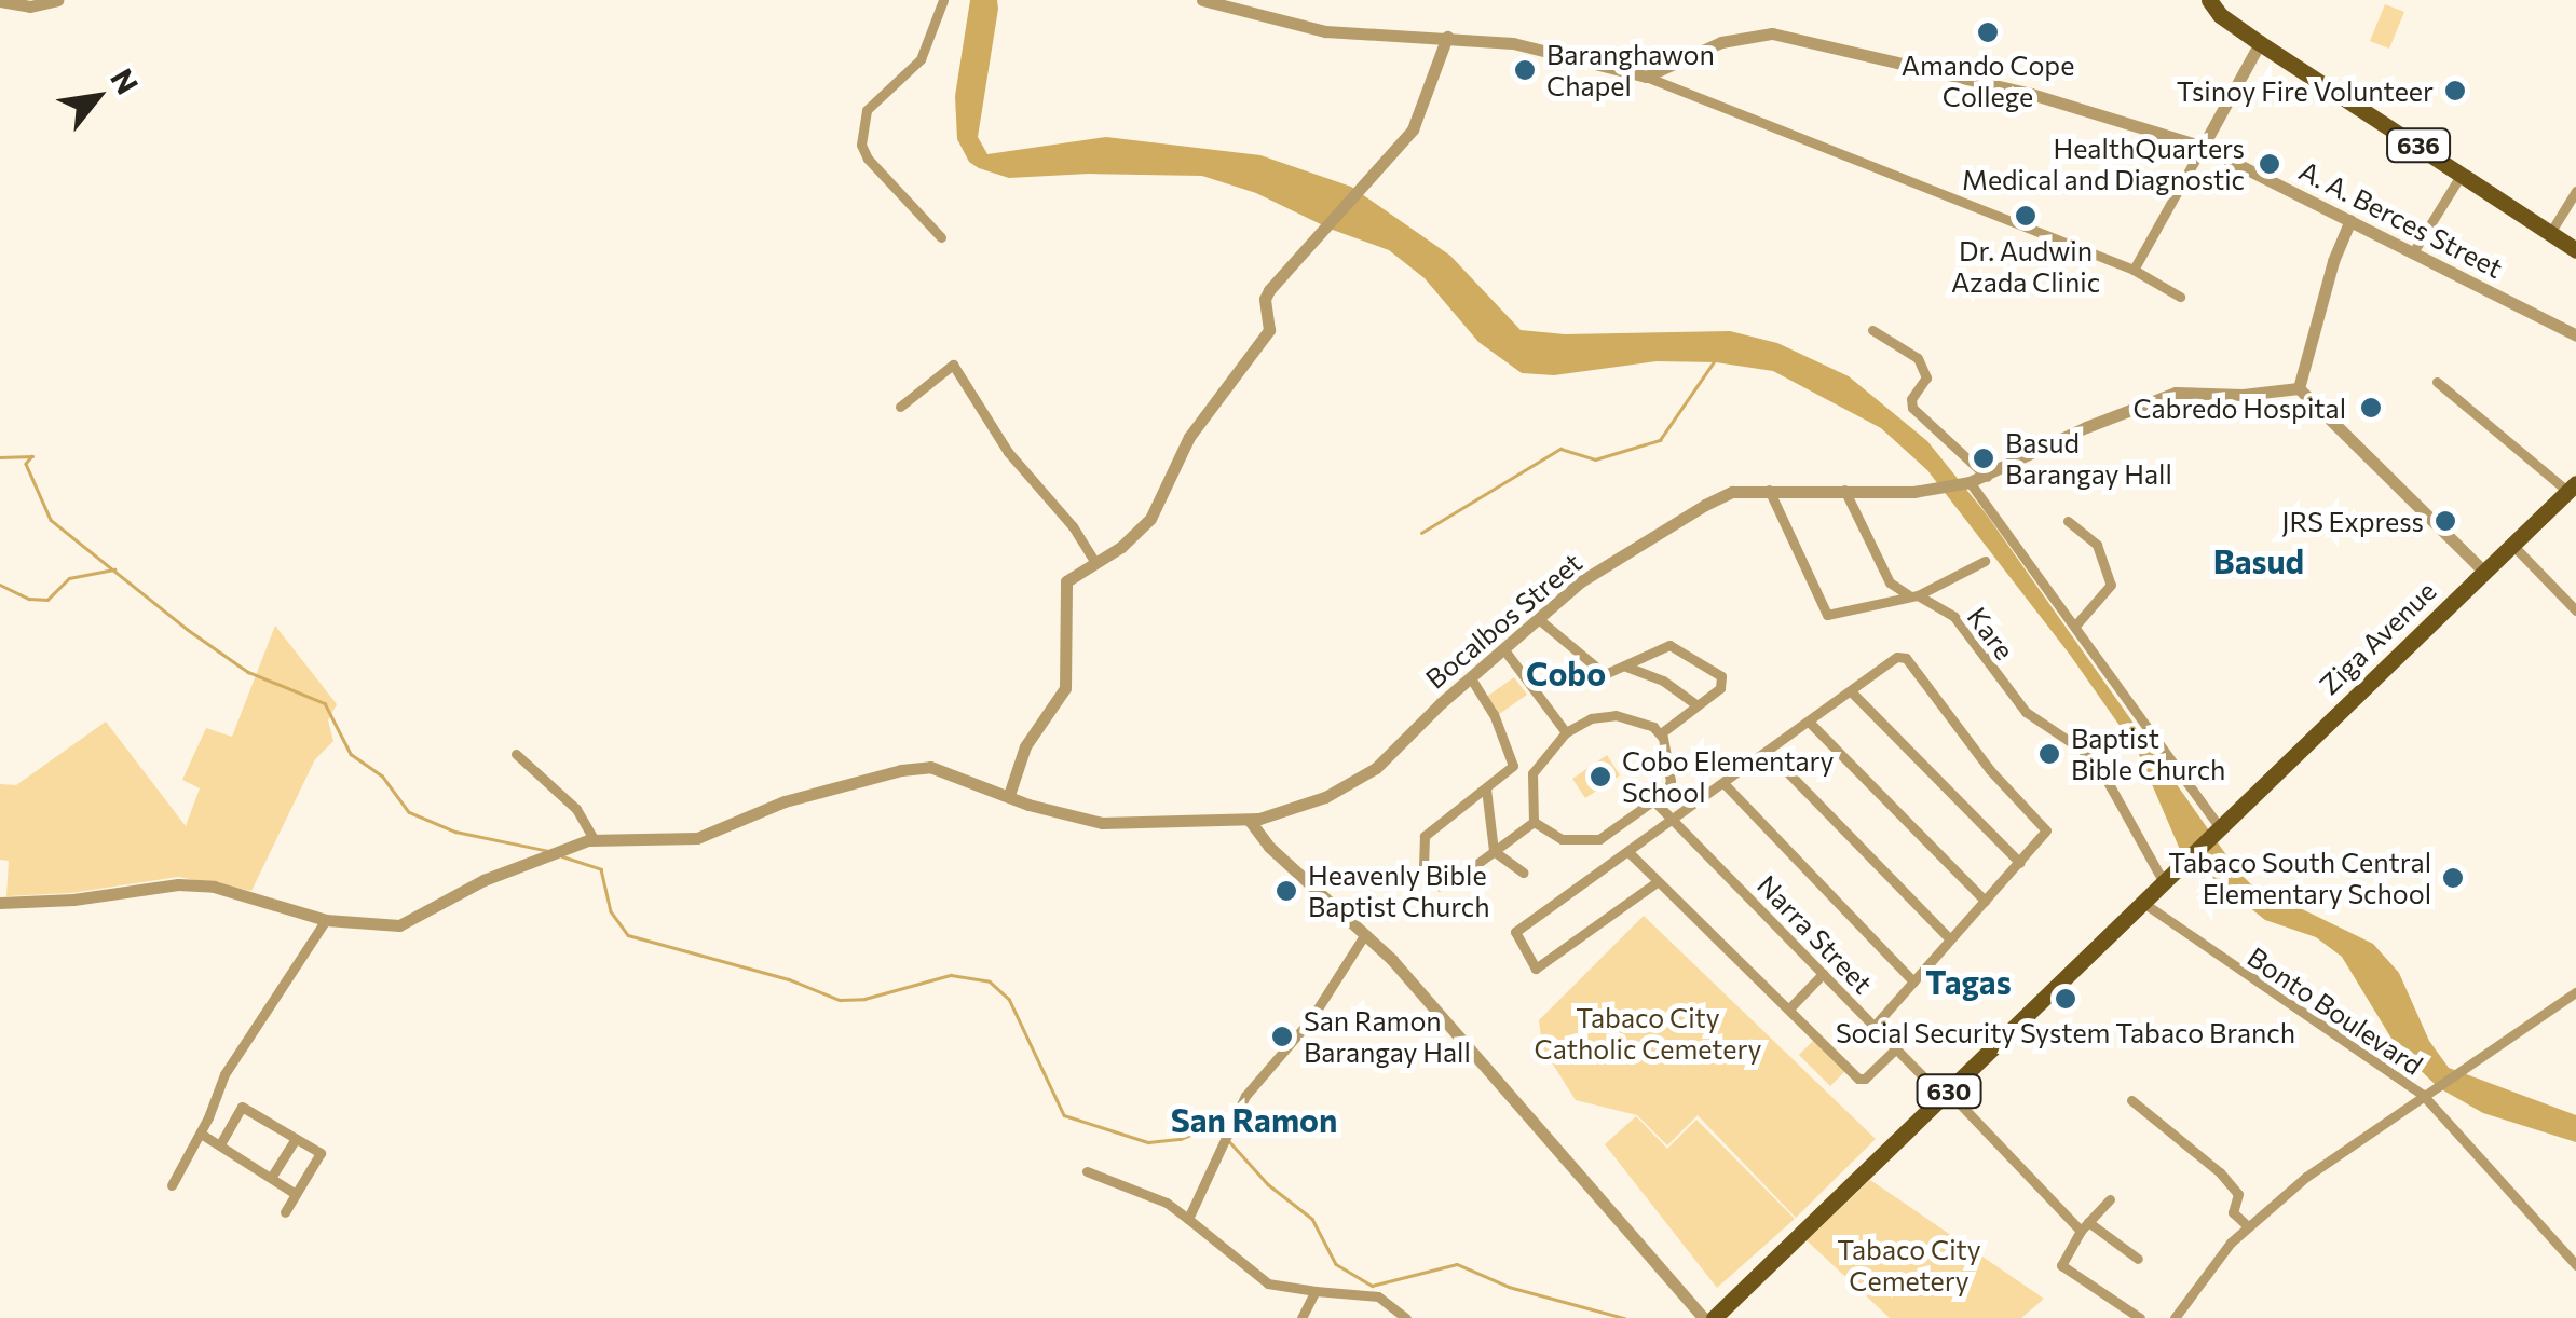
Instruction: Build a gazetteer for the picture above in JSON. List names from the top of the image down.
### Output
{
  "streets": {
    "main road": ["636", "Ziga Avenue", "630"],
    "street": [
      "A. A. Berces Street",
      "Bocalbos Street",
      "Kare",
      "Narra Street",
      "Bonto Boulevard"
    ]
  },
  "crossings": [
    ["Bocalbos Street", "Kare"],
    ["Kare", "630"],
    ["Ziga Avenue", "630"],
    ["Narra Street", "630"],
    ["Bonto Boulevard", "630"]
  ],
  "districts": [
    "Basud",
    "Cobo",
    "Tagas",
    "San Ramon"
  ],
  "parks": ["Tabaco City Catholic Cemetery", "Tabaco City Cemetery"],
  "places": [
    "Amando Cope College",
    "Baranghawon Chapel",
    "Tsinoy Fire Volunteer",
    "HealthQuarters Medical and Diagnostic",
    "Dr. Audwin Azada Clinic",
    "Cabredo Hospital",
    "Basud Barangay Hall",
    "JRS Express",
    "Baptist Bible Church",
    "Cobo Elementary School",
    "Tabaco South Central Elementary School",
    "Heavenly Bible Baptist Church",
    "Social Security System Tabaco Branch",
    "San Ramon Barangay Hall"
  ],
  "north": "top right"
}
